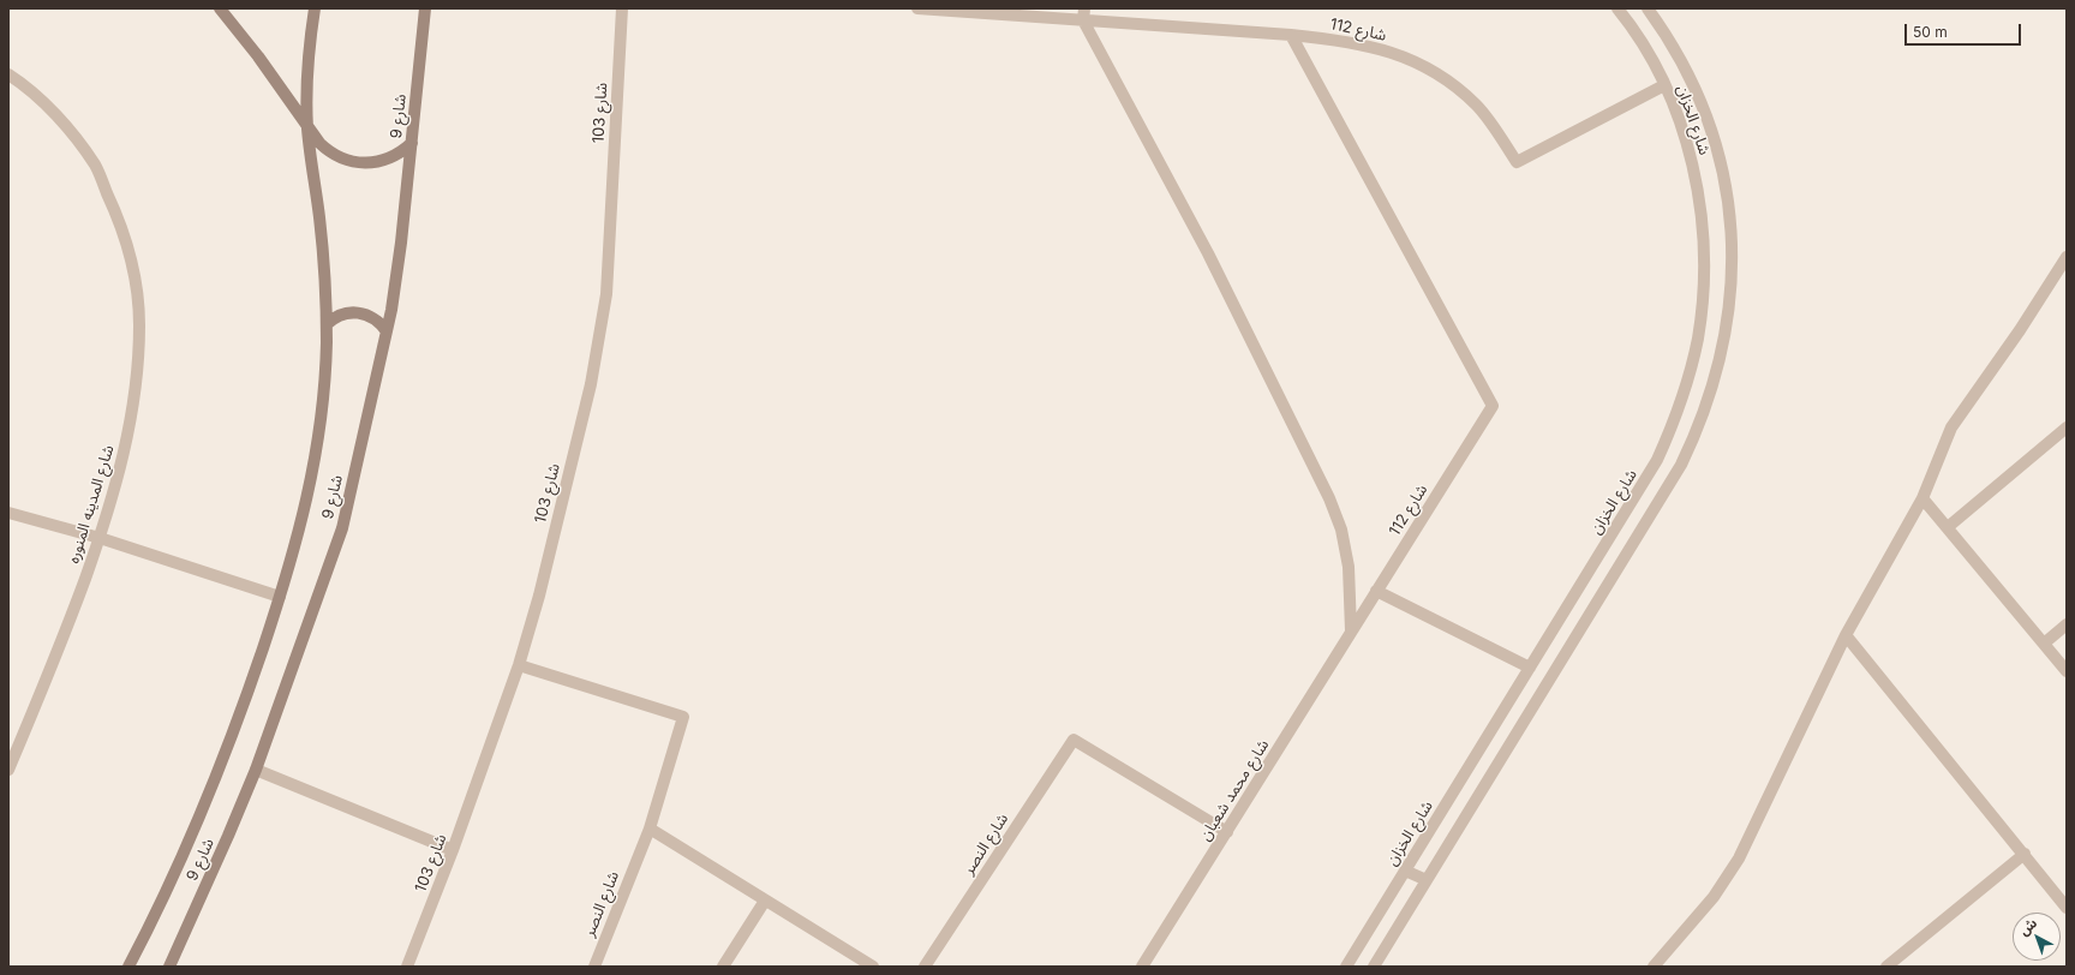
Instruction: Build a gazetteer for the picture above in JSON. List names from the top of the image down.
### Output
{
  "streets": {
    "main road": ["شارع 9"],
    "street": [
      "شارع 112",
      "شارع 103",
      "شارع الخزان",
      "شارع المدينه المنوره",
      "شارع محمد شعبان",
      "شارع النصر"
    ]
  },
  "crossings": [
    ["شارع 112", "شارع الخزان"],
    ["شارع 112", "شارع محمد شعبان"],
    ["شارع 103", "شارع النصر"],
    ["شارع محمد شعبان", "شارع النصر"]
  ],
  "scale_bar": "50 m",
  "north": "top left"
}
